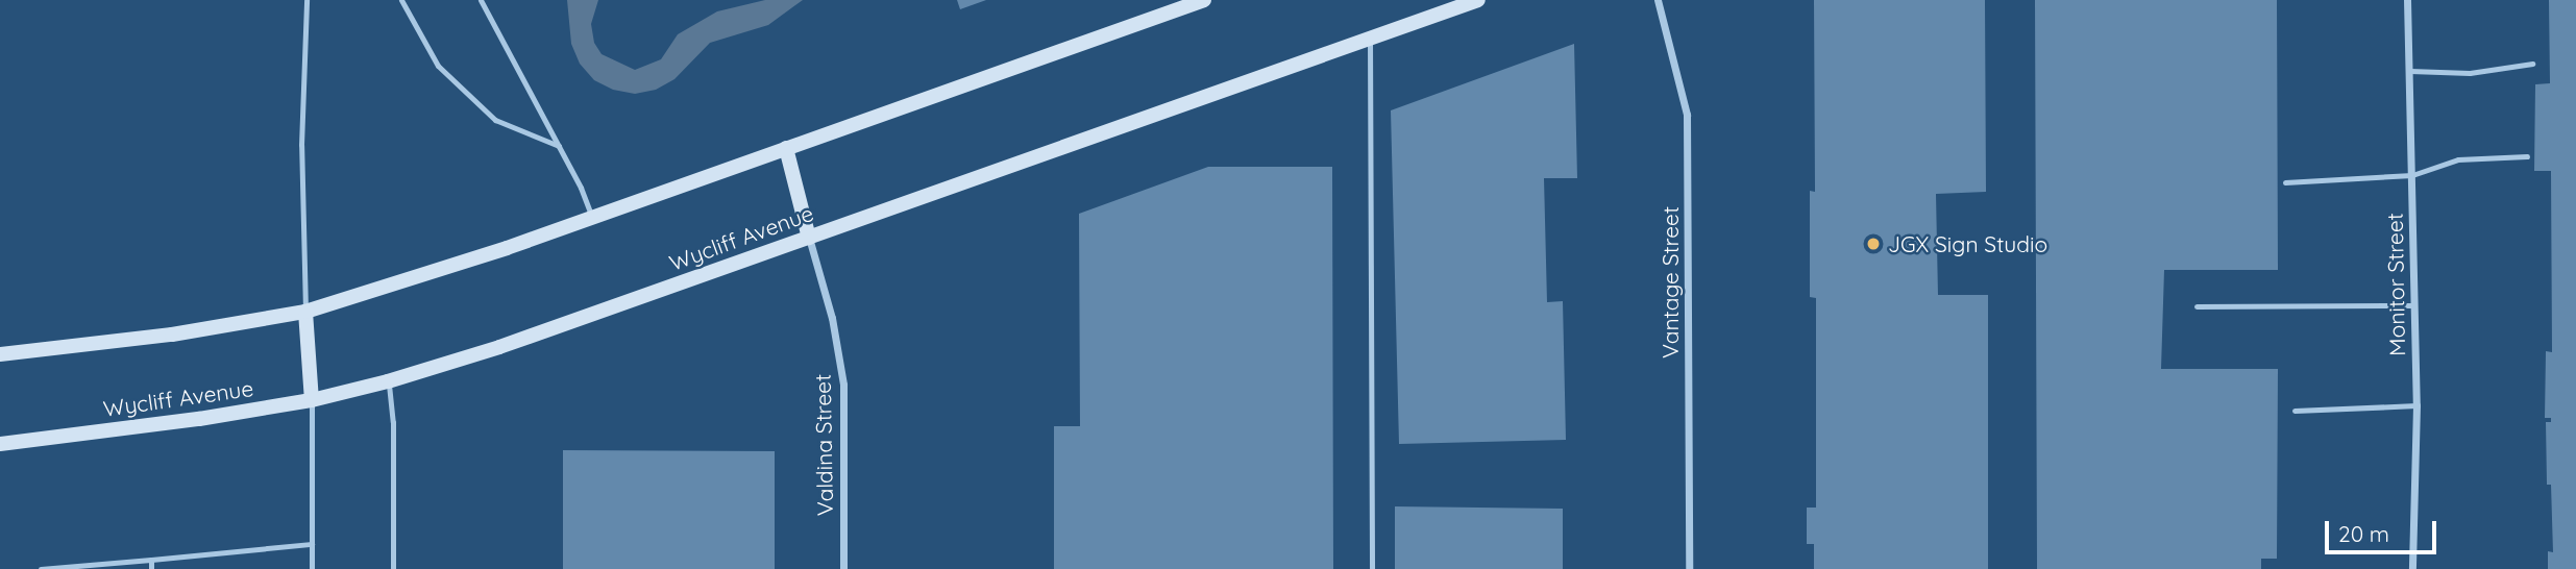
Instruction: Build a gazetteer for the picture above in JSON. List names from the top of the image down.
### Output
{
  "streets": {
    "main road": ["Wycliff Avenue"],
    "street": ["Vantage Street", "Monitor Street", "Valdina Street"]
  },
  "crossings": [
    ["Wycliff Avenue", "Valdina Street"]
  ],
  "places": ["JGX Sign Studio"],
  "scale_bar": "20 m"
}
